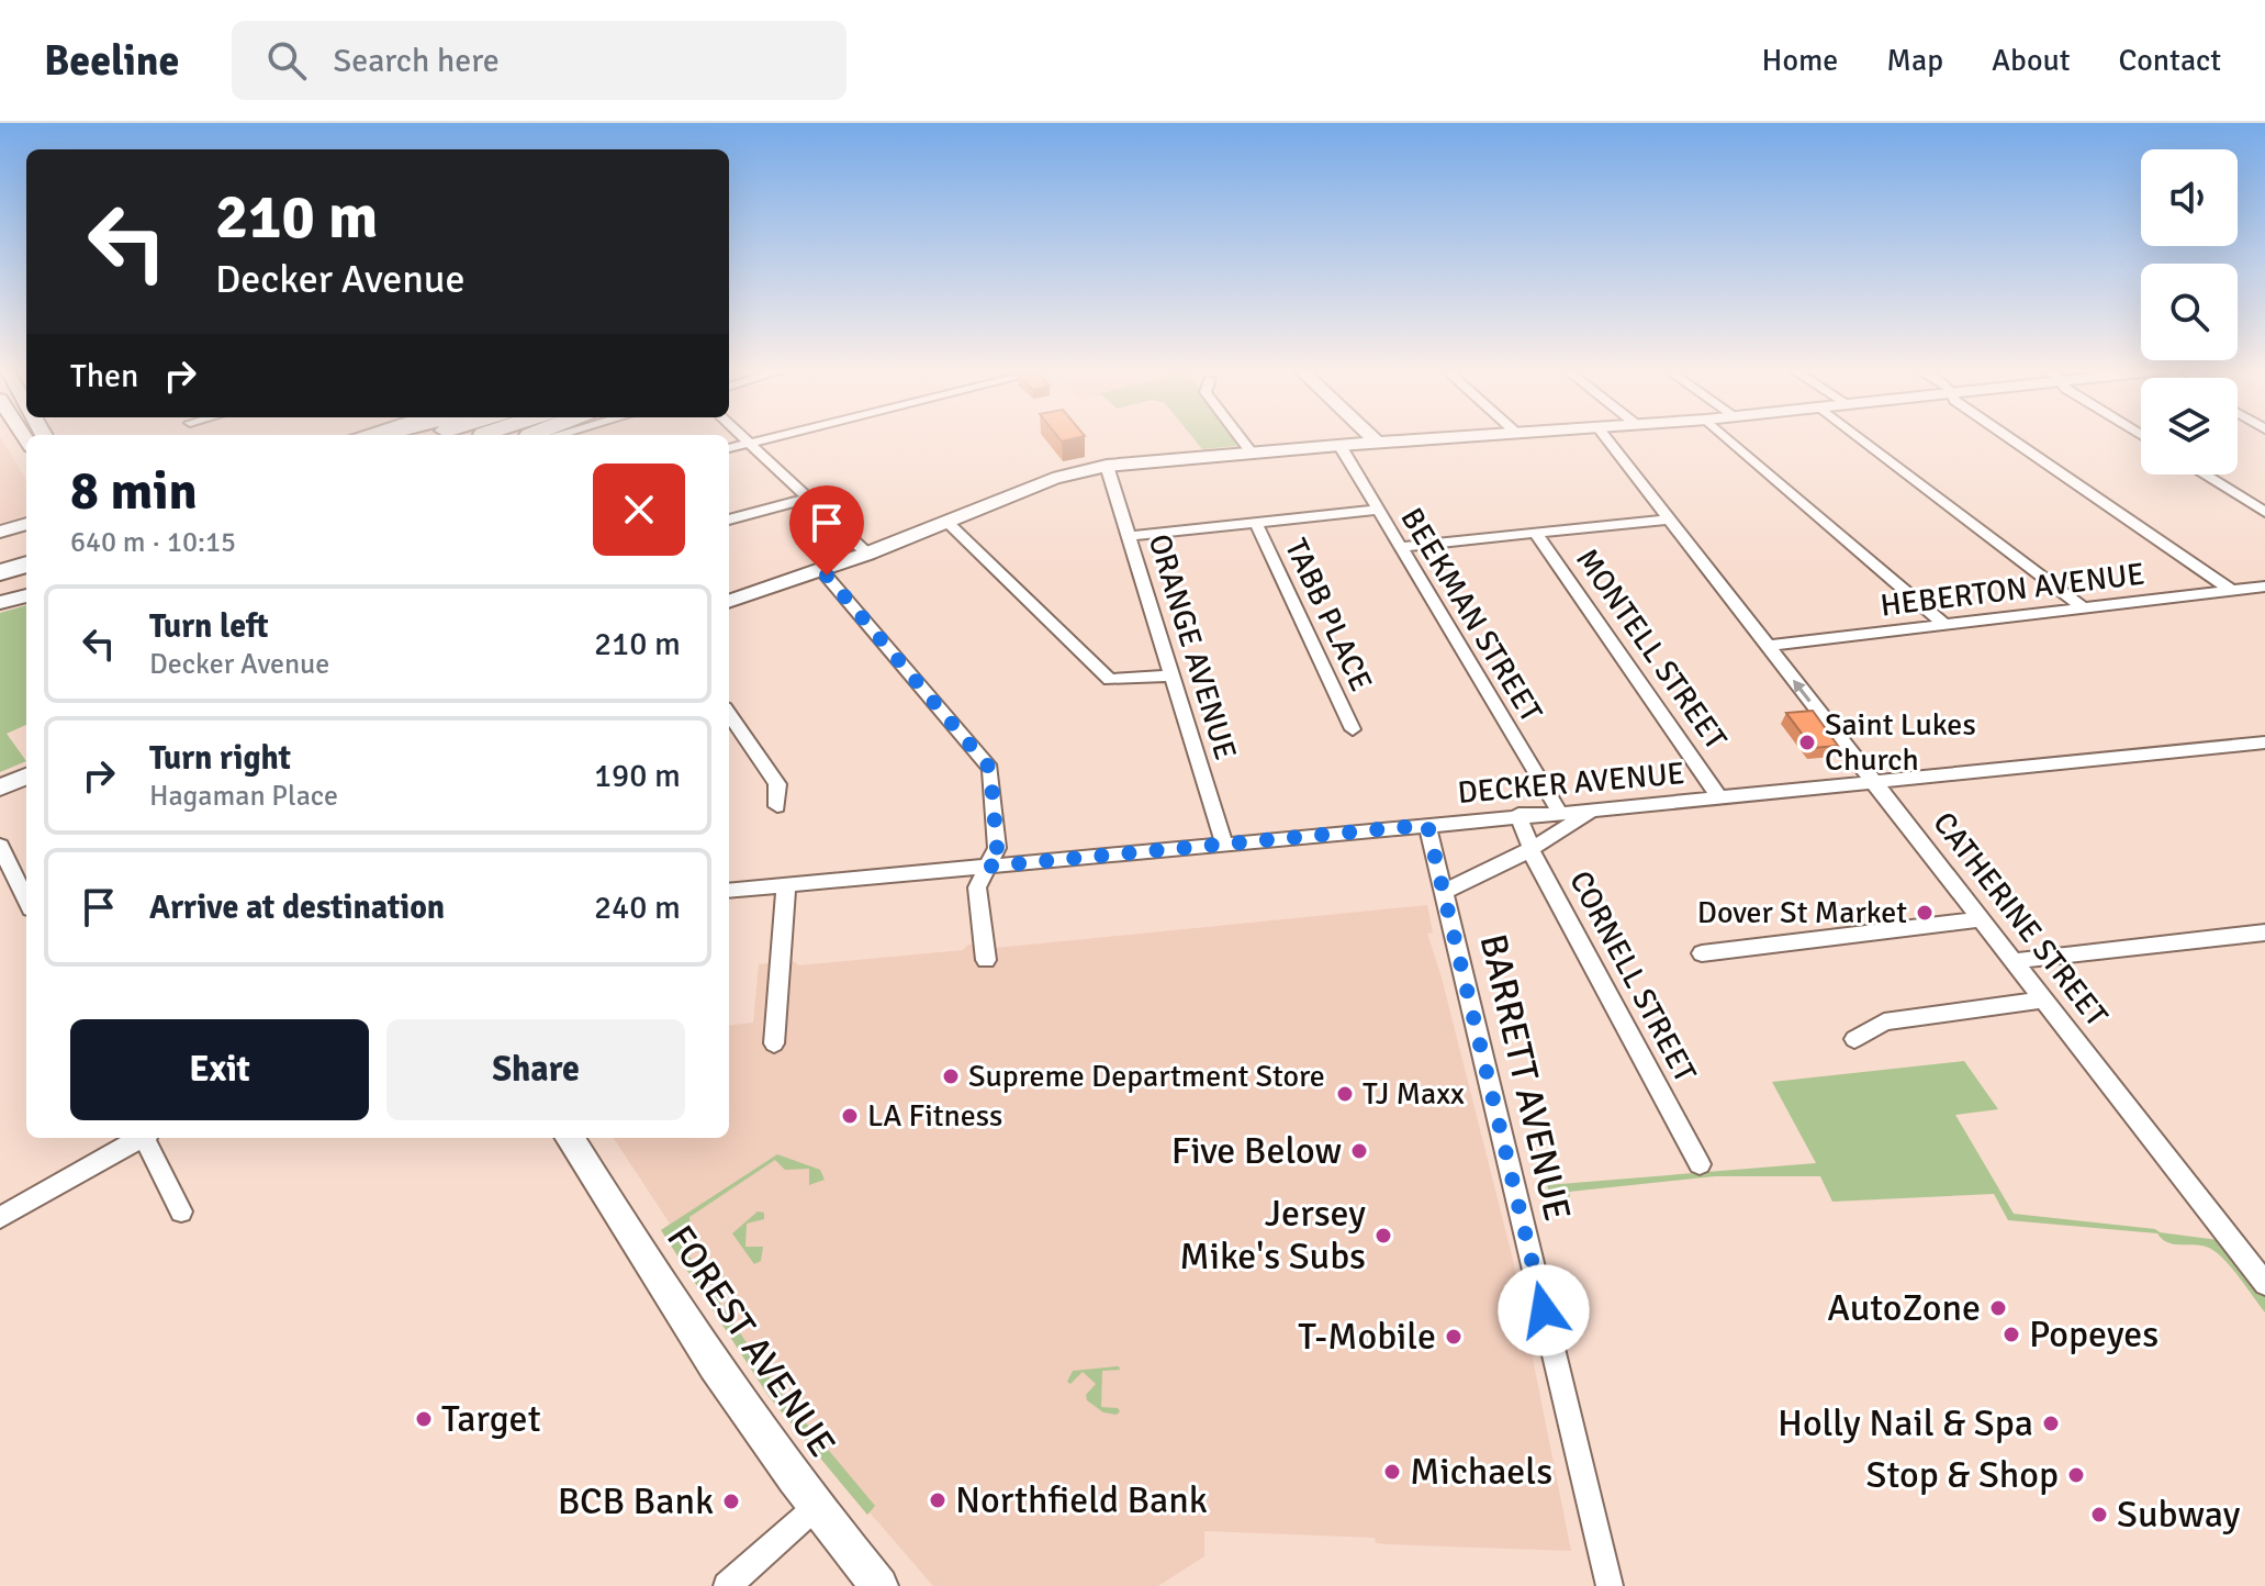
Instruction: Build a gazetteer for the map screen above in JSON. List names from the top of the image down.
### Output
{
  "streets": {
    "street": [
      "HEBERTON AVENUE",
      "TABB PLACE",
      "BEEKMAN STREET",
      "ORANGE AVENUE",
      "MONTELL STREET",
      "DECKER AVENUE",
      "CATHERINE STREET",
      "CORNELL STREET",
      "BARRETT AVENUE",
      "FOREST AVENUE"
    ]
  },
  "crossings": [
    ["HEBERTON AVENUE", "CATHERINE STREET"],
    ["BEEKMAN STREET", "DECKER AVENUE"],
    ["ORANGE AVENUE", "DECKER AVENUE"],
    ["MONTELL STREET", "DECKER AVENUE"],
    ["DECKER AVENUE", "CATHERINE STREET"],
    ["DECKER AVENUE", "CORNELL STREET"],
    ["DECKER AVENUE", "BARRETT AVENUE"]
  ],
  "places": [
    "Saint Lukes Church",
    "Dover St Market",
    "Supreme Department Store",
    "TJ Maxx",
    "LA Fitness",
    "Five Below",
    "Jersey Mike's Subs",
    "AutoZone",
    "Popeyes",
    "T-Mobile",
    "Target",
    "Holly Nail & Spa",
    "Michaels",
    "Stop & Shop",
    "Northfield Bank",
    "BCB Bank",
    "Subway"
  ],
  "page": {
    "header": "Beeline",
    "search": "Search here",
    "nav": [
      "Home",
      "Map",
      "About",
      "Contact"
    ],
    "turn": ["210 m", "Decker Avenue"],
    "then": "Then",
    "heading": ["8 min", "640 m · 10:15"],
    "list": [
      {
        "name": "Turn left",
        "note": "Decker Avenue",
        "value": "210 m"
      },
      {
        "name": "Turn right",
        "note": "Hagaman Place",
        "value": "190 m"
      },
      {
        "name": "Arrive at destination",
        "value": "240 m"
      }
    ],
    "buttons": ["Exit", "Share"]
  }
}
